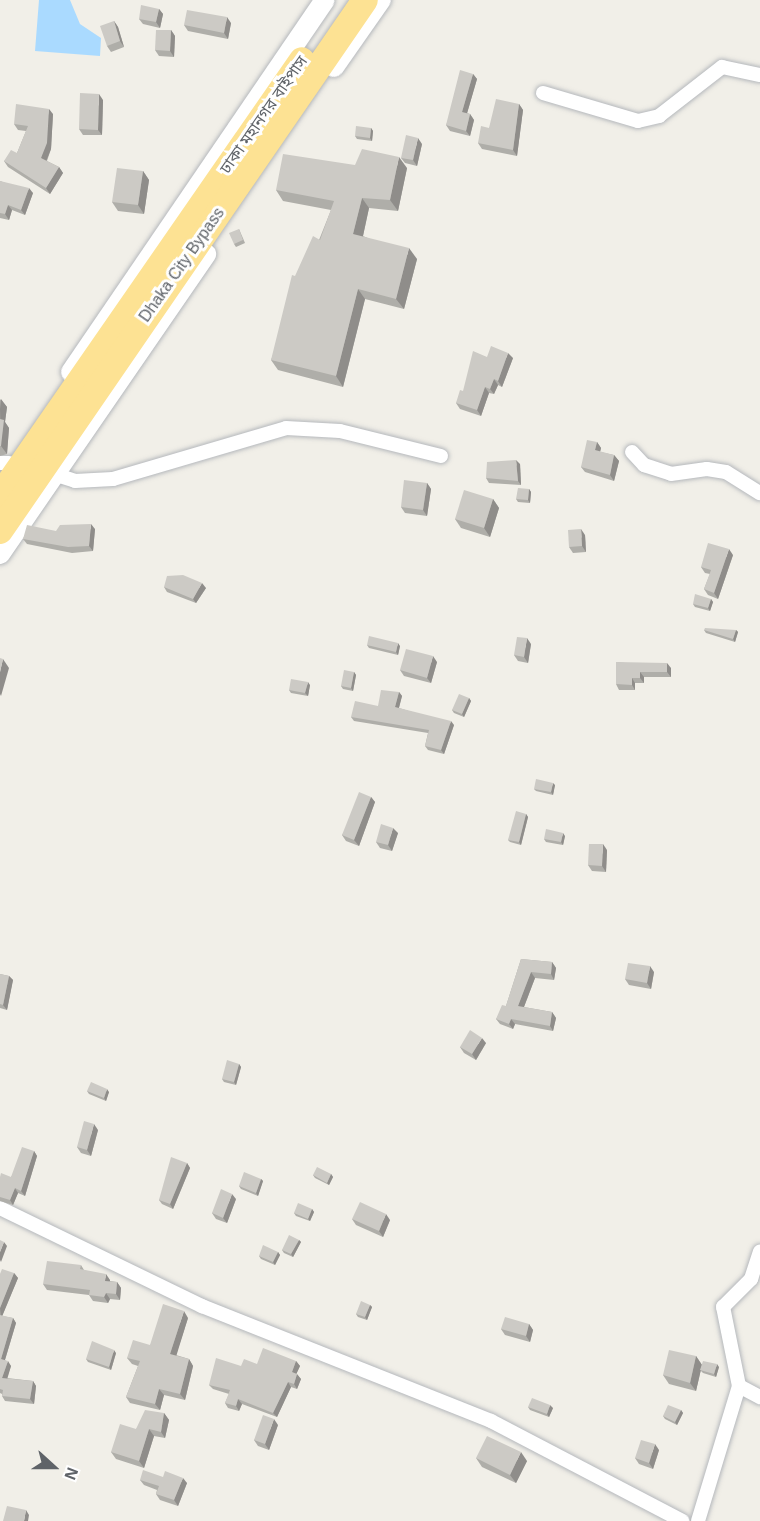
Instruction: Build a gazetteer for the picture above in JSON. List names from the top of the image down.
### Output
{
  "streets": {
    "highway": ["ঢাকা মহানগর বাইপাস", "Dhaka City Bypass"]
  },
  "north": "right"
}
